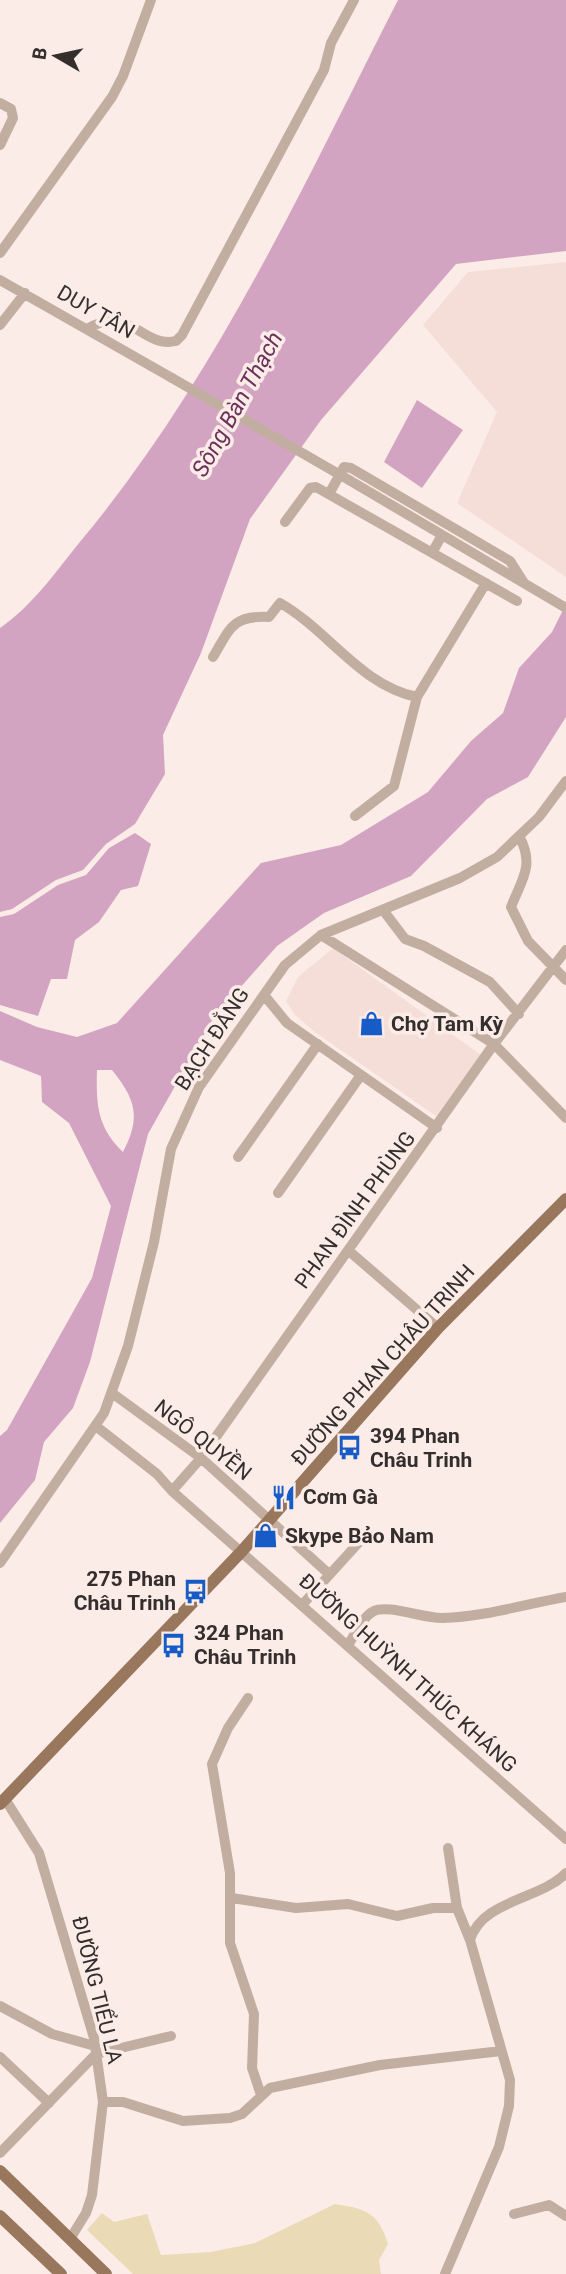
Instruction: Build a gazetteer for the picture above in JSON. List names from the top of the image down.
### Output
{
  "streets": {
    "main road": ["ĐƯỜNG PHAN CHÂU TRINH"],
    "street": [
      "DUY TÂN",
      "BẠCH ĐẰNG",
      "PHAN ĐÌNH PHÙNG",
      "NGÔ QUYỀN",
      "ĐƯỜNG HUỲNH THÚC KHÁNG",
      "ĐƯỜNG TIỂU LA"
    ]
  },
  "crossings": [
    ["BẠCH ĐẰNG", "NGÔ QUYỀN"],
    ["BẠCH ĐẰNG", "ĐƯỜNG HUỲNH THÚC KHÁNG"],
    ["PHAN ĐÌNH PHÙNG", "NGÔ QUYỀN"],
    ["PHAN ĐÌNH PHÙNG", "ĐƯỜNG HUỲNH THÚC KHÁNG"],
    ["ĐƯỜNG PHAN CHÂU TRINH", "NGÔ QUYỀN"],
    ["ĐƯỜNG PHAN CHÂU TRINH", "ĐƯỜNG HUỲNH THÚC KHÁNG"],
    ["ĐƯỜNG PHAN CHÂU TRINH", "ĐƯỜNG TIỂU LA"]
  ],
  "water": ["Sông Bàn Thạch"],
  "places": {
    "shop": ["Chợ Tam Kỳ", "Skype Bảo Nam"],
    "bus stop": ["394 Phan Châu Trinh", "275 Phan Châu Trinh", "324 Phan Châu Trinh"],
    "restaurant": ["Cơm Gà"]
  },
  "north": "left"
}
